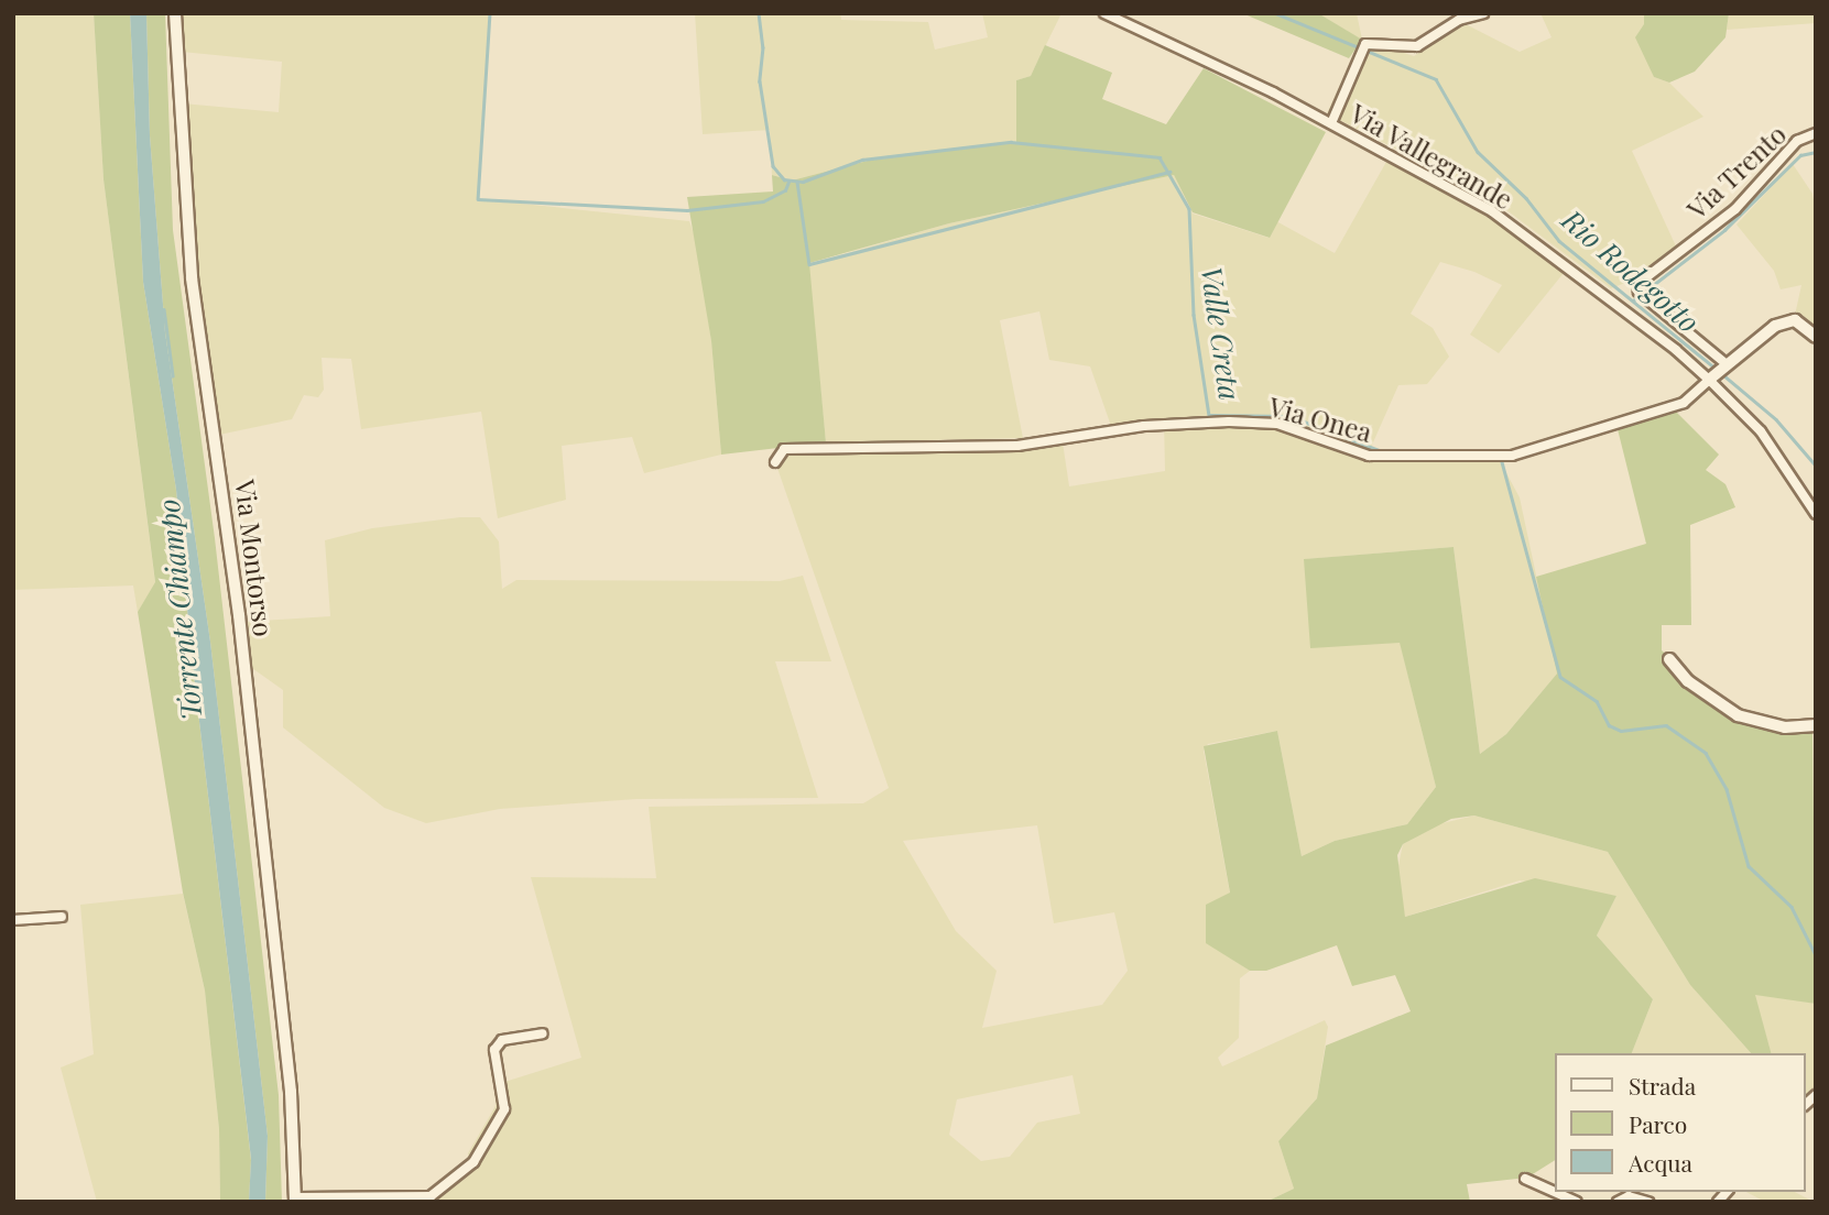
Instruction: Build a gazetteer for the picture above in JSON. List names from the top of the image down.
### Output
{
  "streets": {
    "main road": ["Via Montorso"],
    "street": ["Via Vallegrande", "Via Trento", "Via Onea"]
  },
  "crossings": [
    ["Via Vallegrande", "Via Trento"],
    ["Via Vallegrande", "Via Onea"],
    ["Via Trento", "Via Onea"]
  ],
  "water": ["Rio Rodegotto", "Valle Creta", "Torrente Chiampo"],
  "legend": ["Strada", "Parco", "Acqua"]
}
